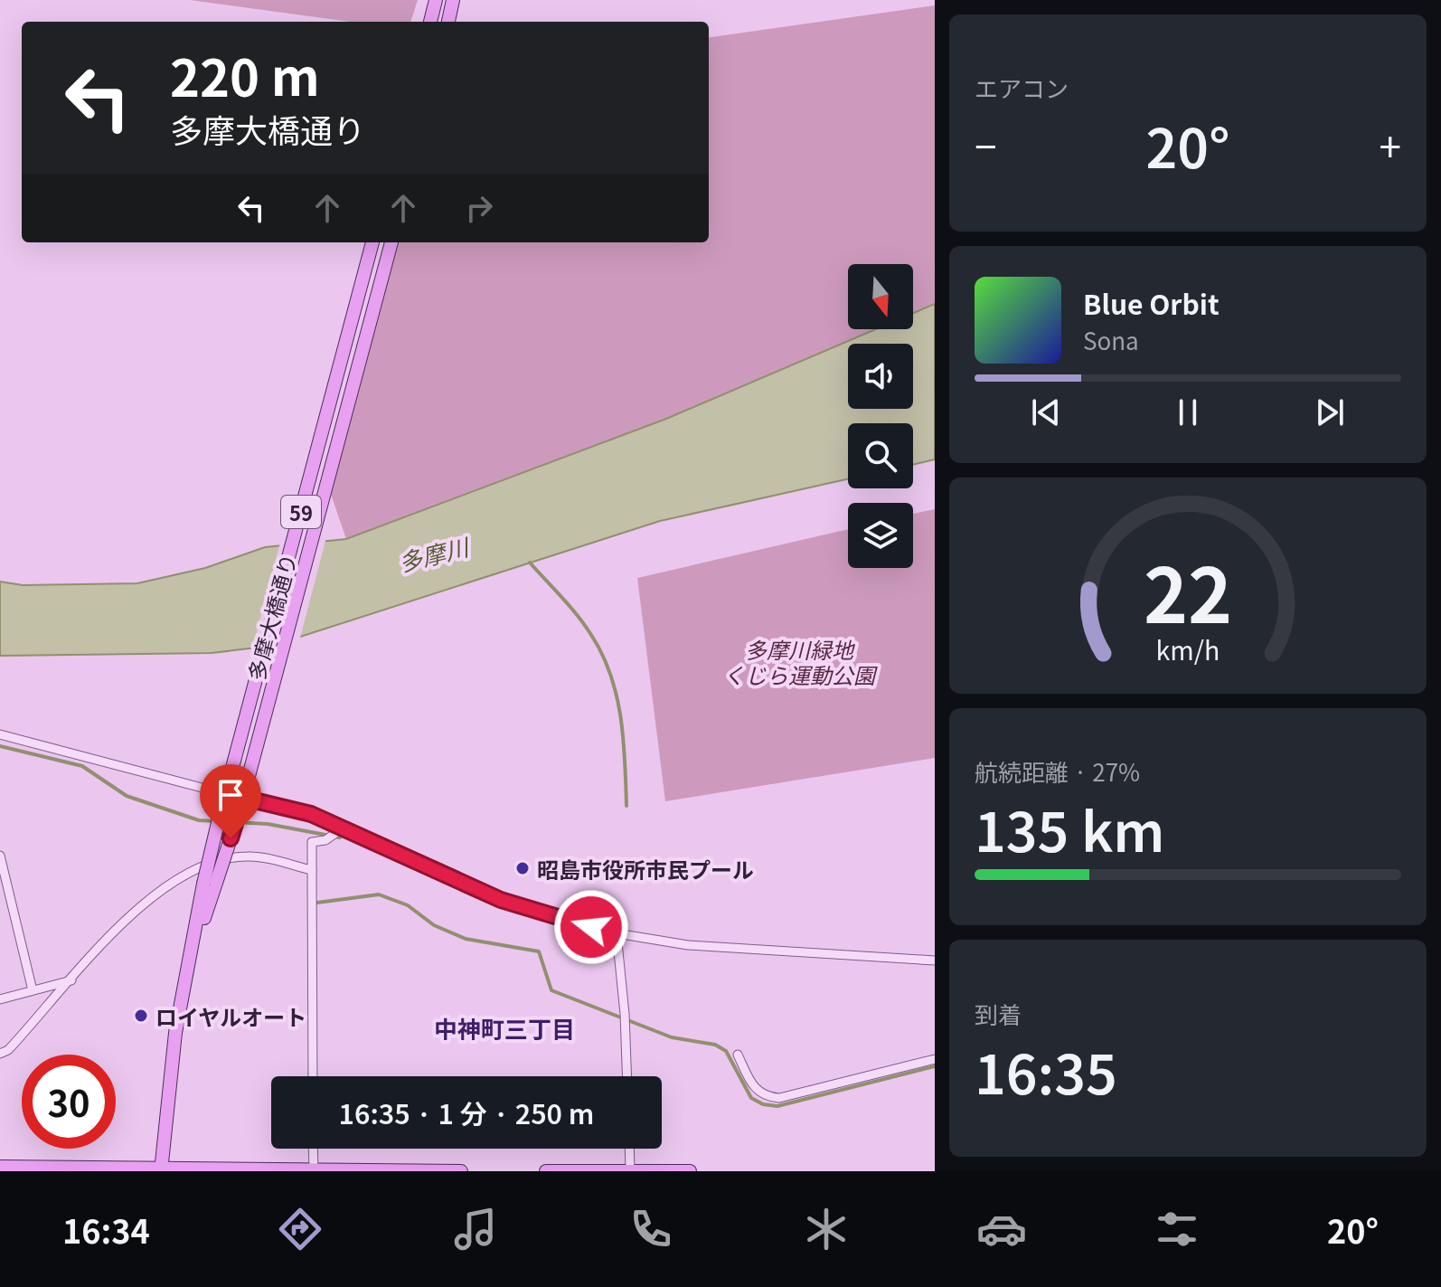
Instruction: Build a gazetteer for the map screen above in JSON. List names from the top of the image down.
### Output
{
  "streets": {
    "main road": ["59", "多摩大橋通り"]
  },
  "districts": ["中神町三丁目"],
  "water": ["多摩川"],
  "parks": ["多摩川緑地 くじら運動公園"],
  "places": ["昭島市役所市民プール", "ロイヤルオート"],
  "north": "bottom",
  "page": {
    "tile": [
      "エアコン",
      ["航続距離 · 27%", "135 km"],
      ["到着", "16:35"]
    ],
    "turn": ["220 m", "多摩大橋通り"],
    "heat": ["−", "20°", "+"],
    "song": ["Blue Orbit", "Sona"],
    "limit": "30",
    "trip": "16:35 · 1 分 · 250 m",
    "tabs": ["16:34", "20°"],
    "gauge": ["22", "km/h"]
  }
}
